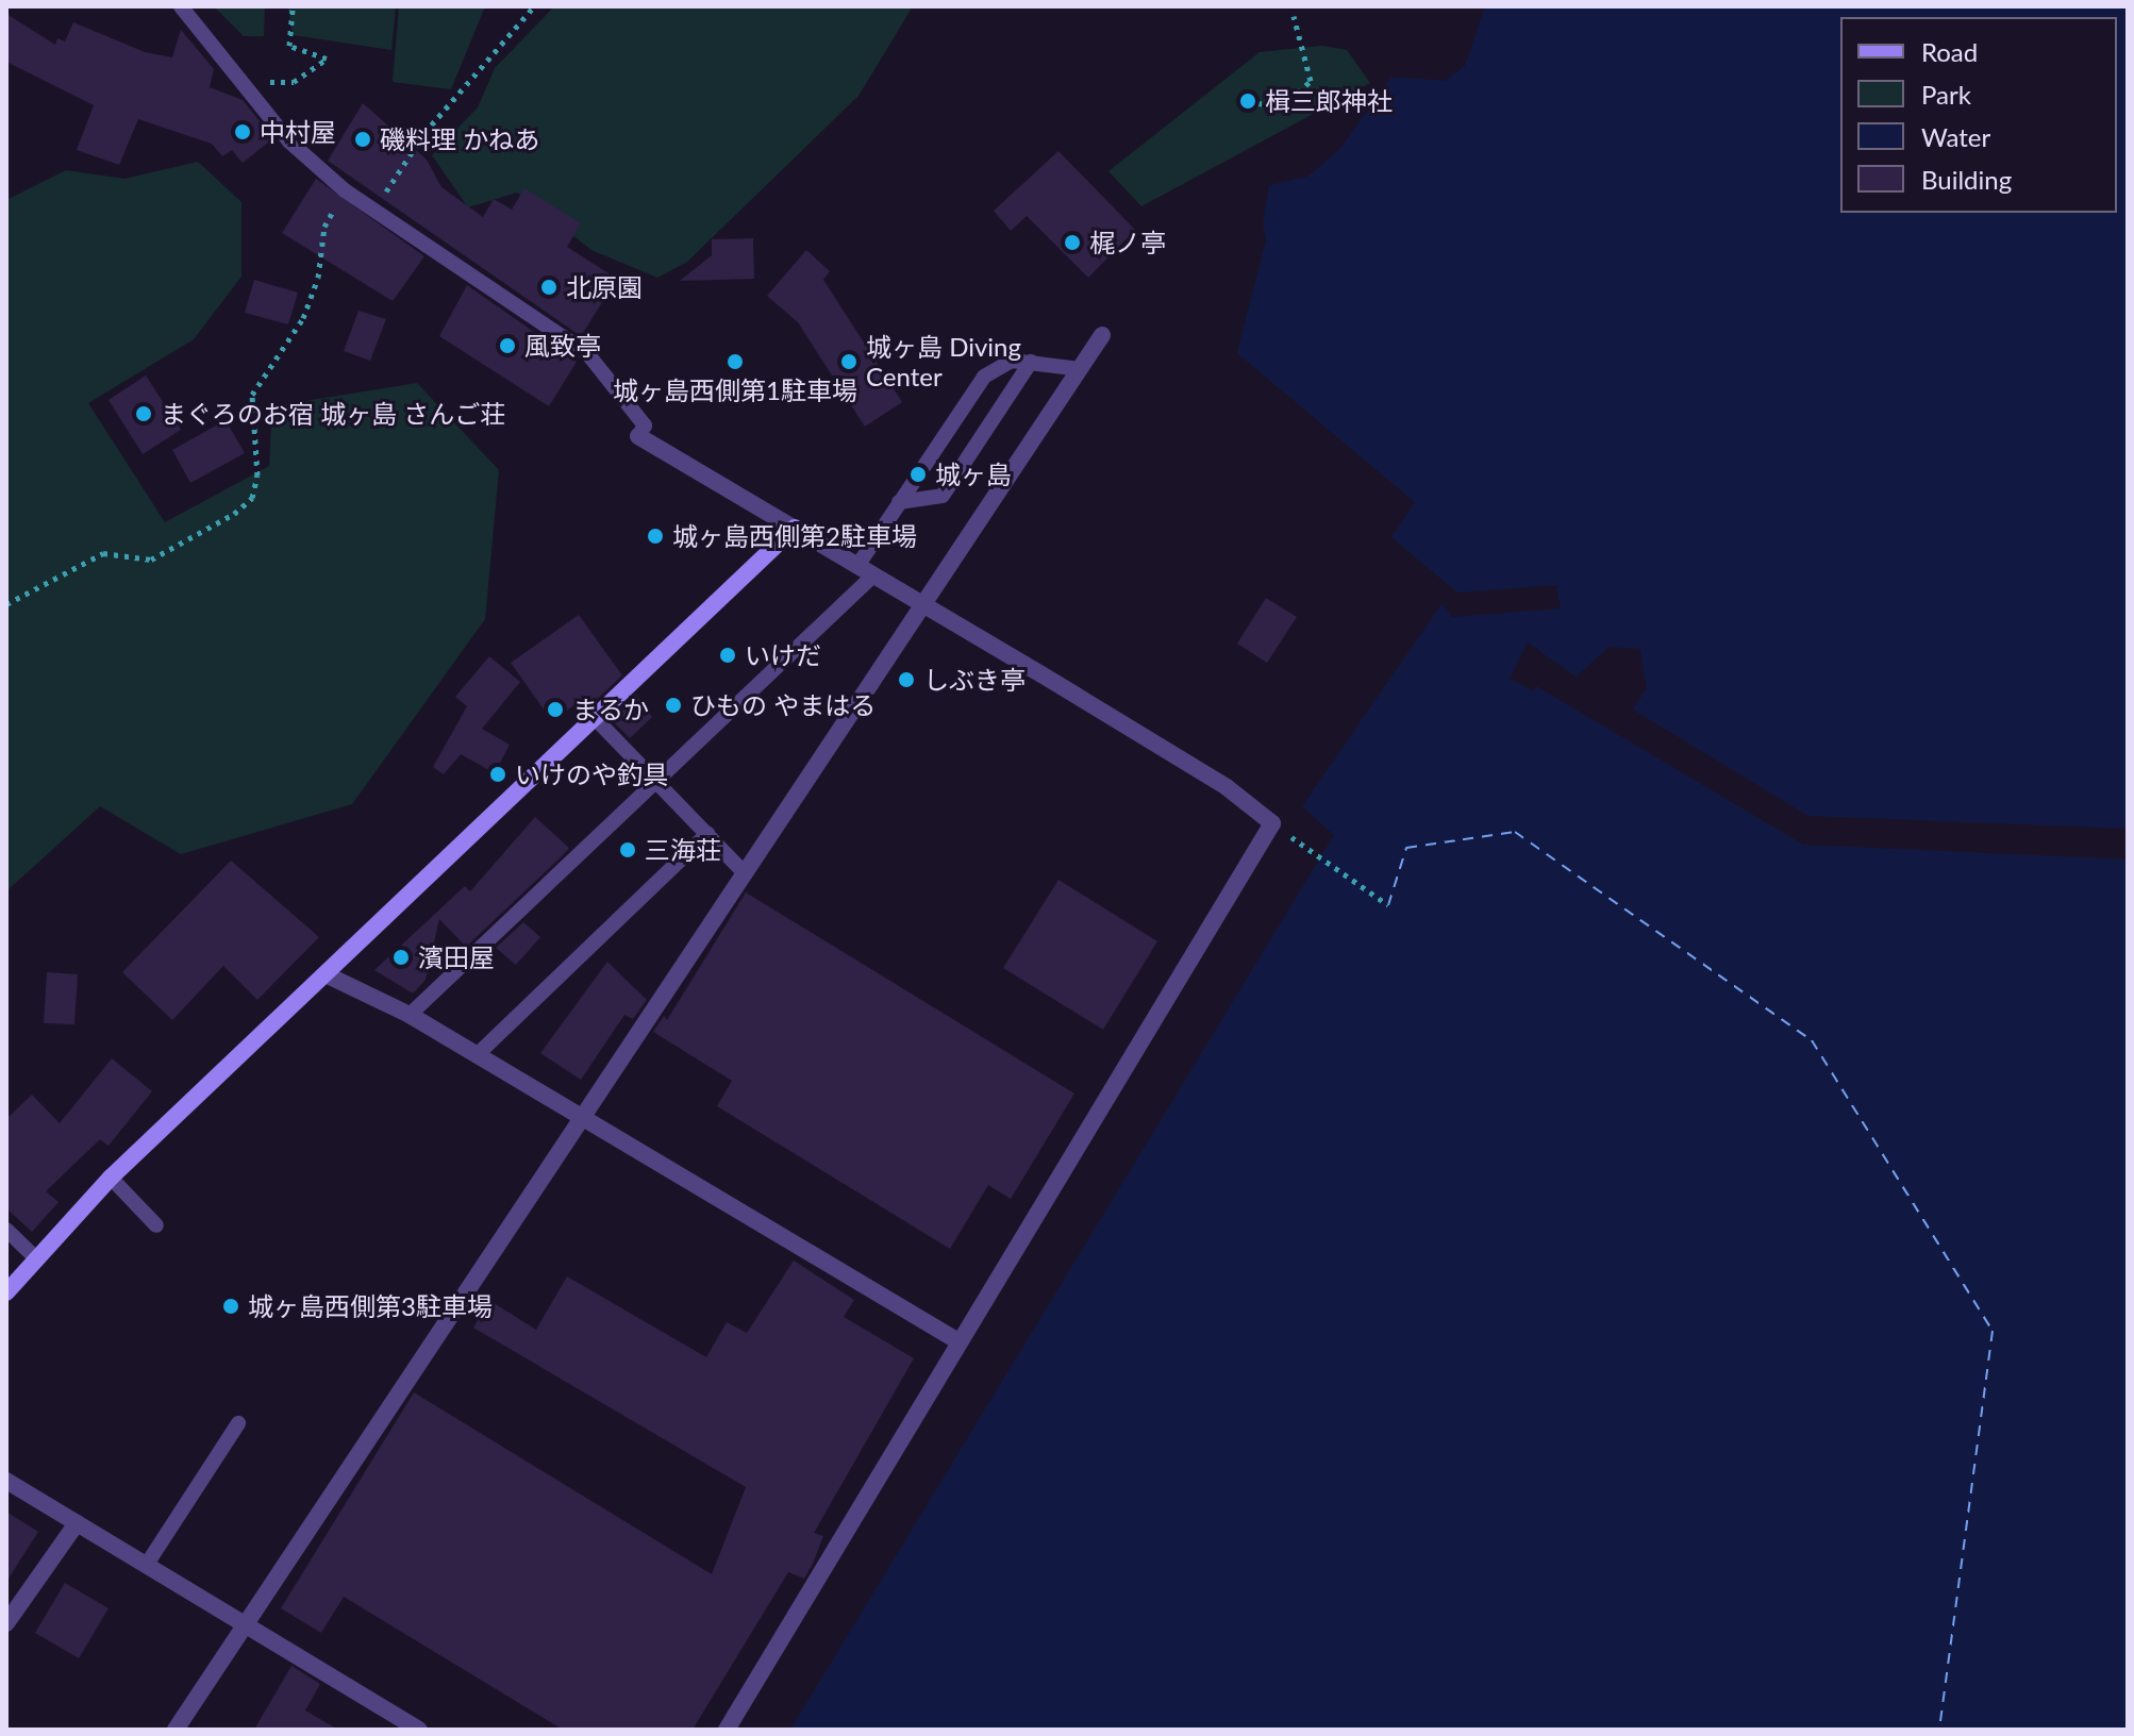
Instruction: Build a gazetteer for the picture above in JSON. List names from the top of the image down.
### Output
{
  "places": [
    "楫三郎神社",
    "中村屋",
    "磯料理 かねあ",
    "梶ノ亭",
    "北原園",
    "風致亭",
    "城ヶ島西側第1駐車場",
    "城ヶ島 Diving Center",
    "まぐろのお宿 城ヶ島 さんご荘",
    "城ヶ島",
    "城ヶ島西側第2駐車場",
    "いけだ",
    "しぶき亭",
    "ひもの やまはる",
    "まるか",
    "いけのや釣具",
    "三海荘",
    "濱田屋",
    "城ヶ島西側第3駐車場"
  ],
  "legend": [
    "Road",
    "Park",
    "Water",
    "Building"
  ]
}
